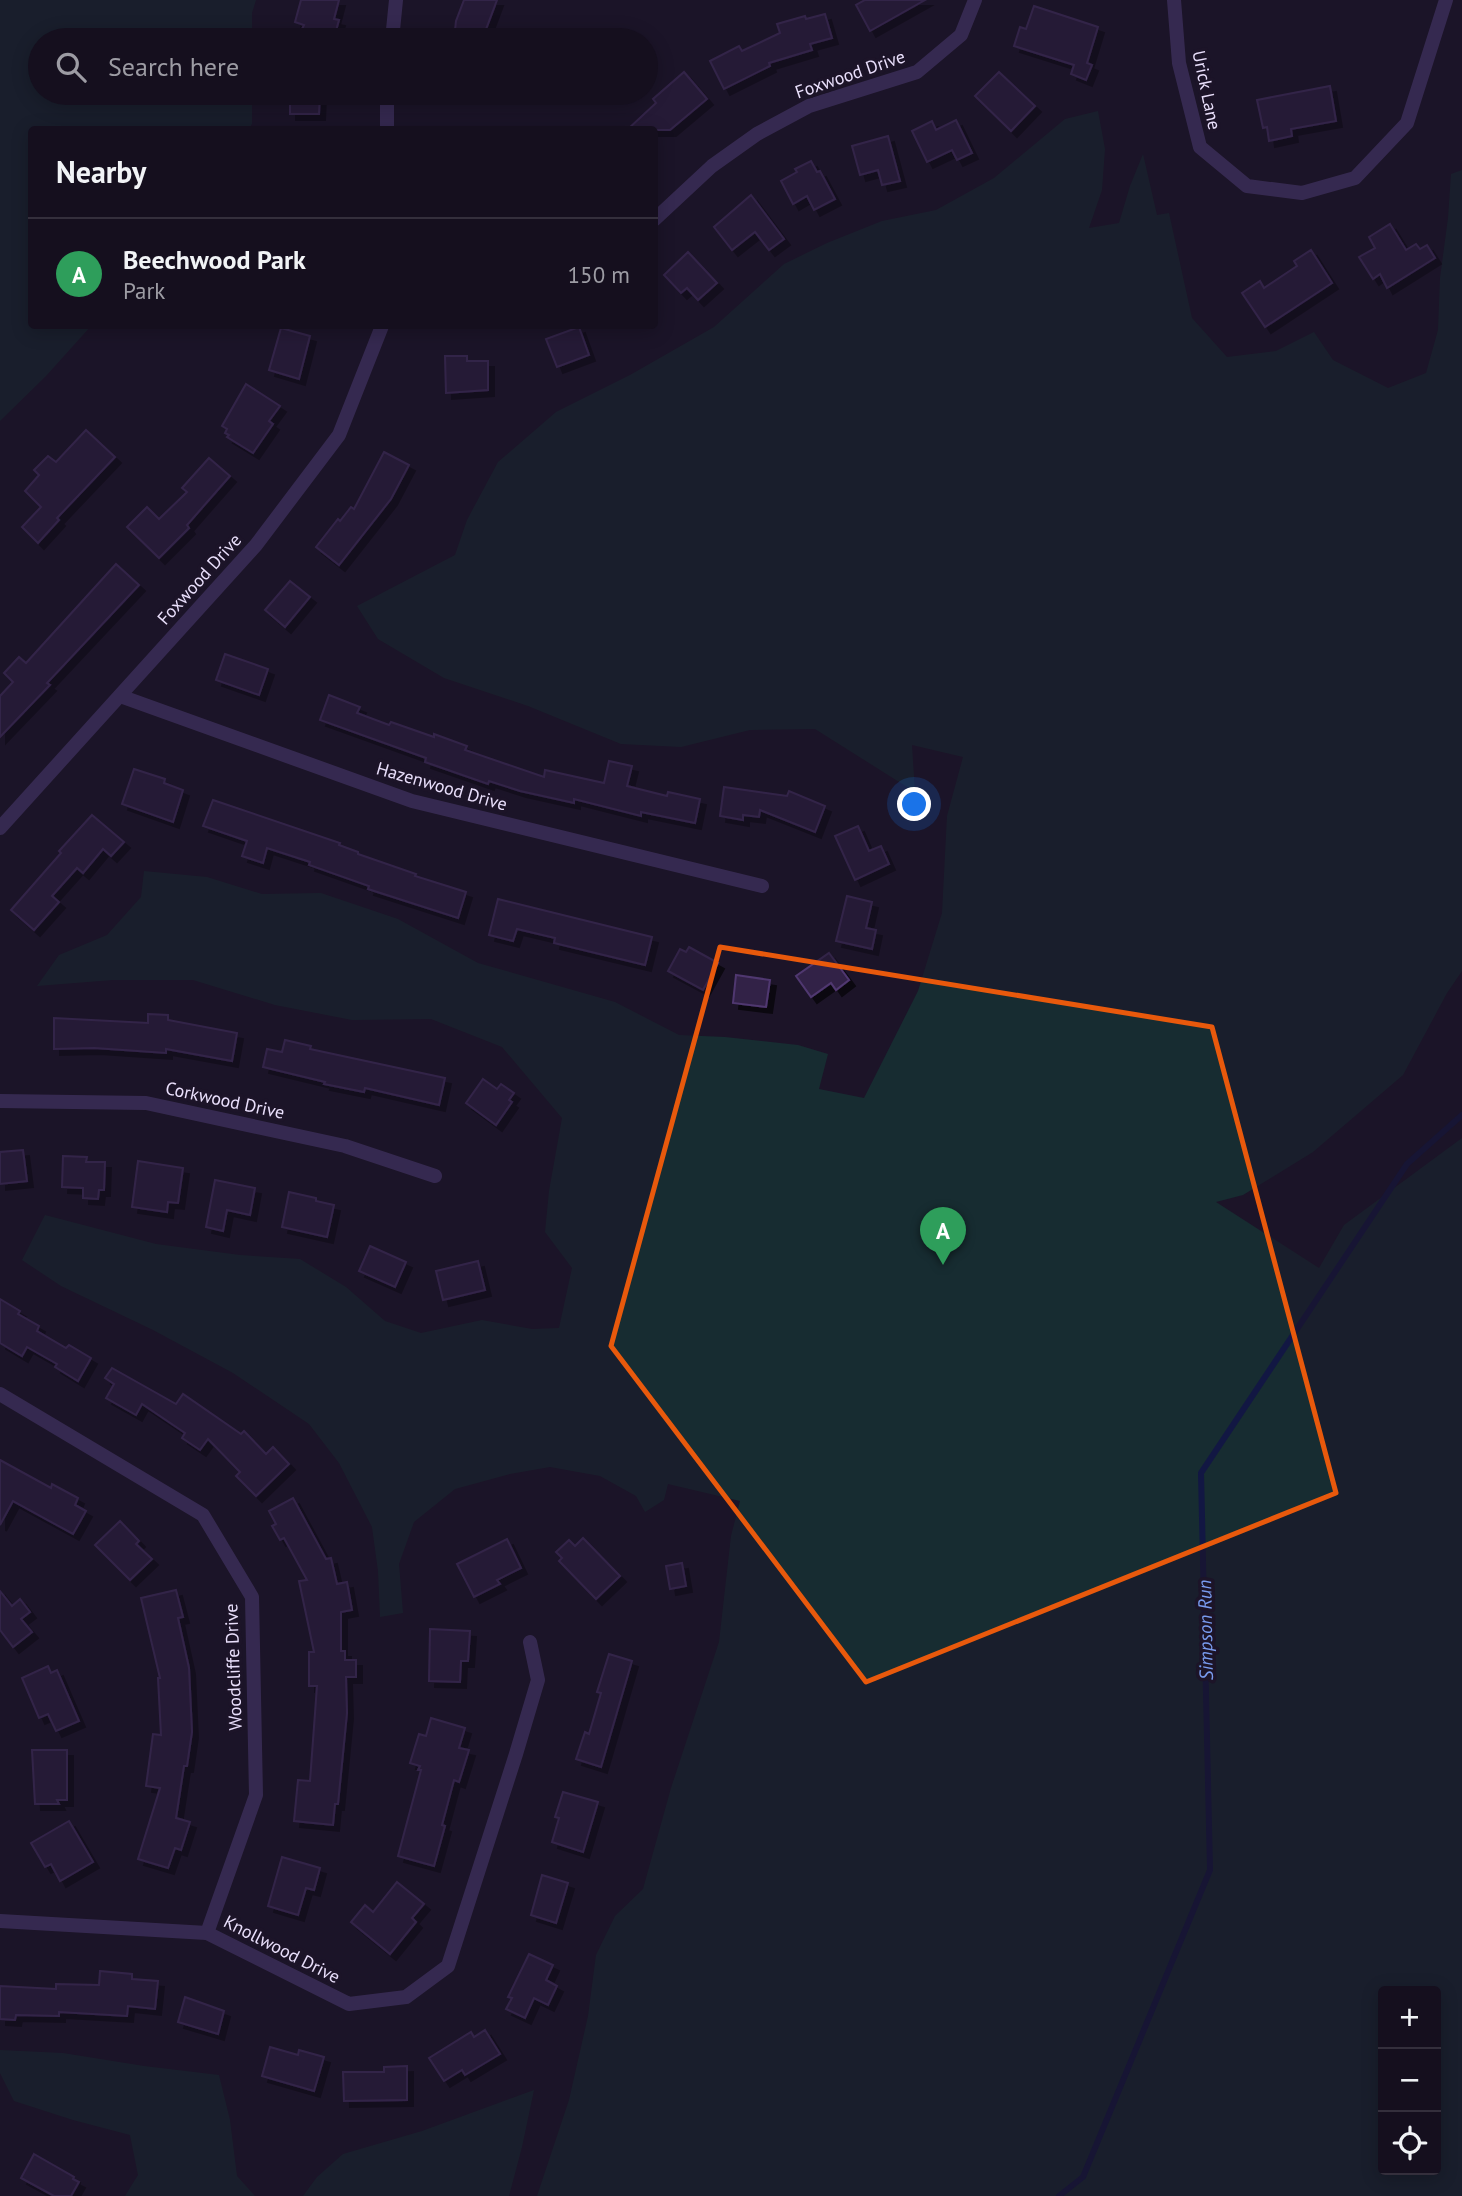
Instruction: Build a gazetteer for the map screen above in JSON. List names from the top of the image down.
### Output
{
  "streets": {
    "street": [
      "Foxwood Drive",
      "Urick Lane",
      "Hazenwood Drive",
      "Corkwood Drive",
      "Woodcliffe Drive",
      "Knollwood Drive"
    ]
  },
  "crossings": [
    ["Foxwood Drive", "Hazenwood Drive"],
    ["Woodcliffe Drive", "Knollwood Drive"]
  ],
  "water": ["Simpson Run"],
  "page": {
    "search": "Search here",
    "heading": "Nearby",
    "list": [
      {
        "mark": "A",
        "name": "Beechwood Park",
        "note": "Park",
        "value": "150 m"
      }
    ],
    "pins": "A",
    "map_buttons": ["+", "−"]
  }
}
